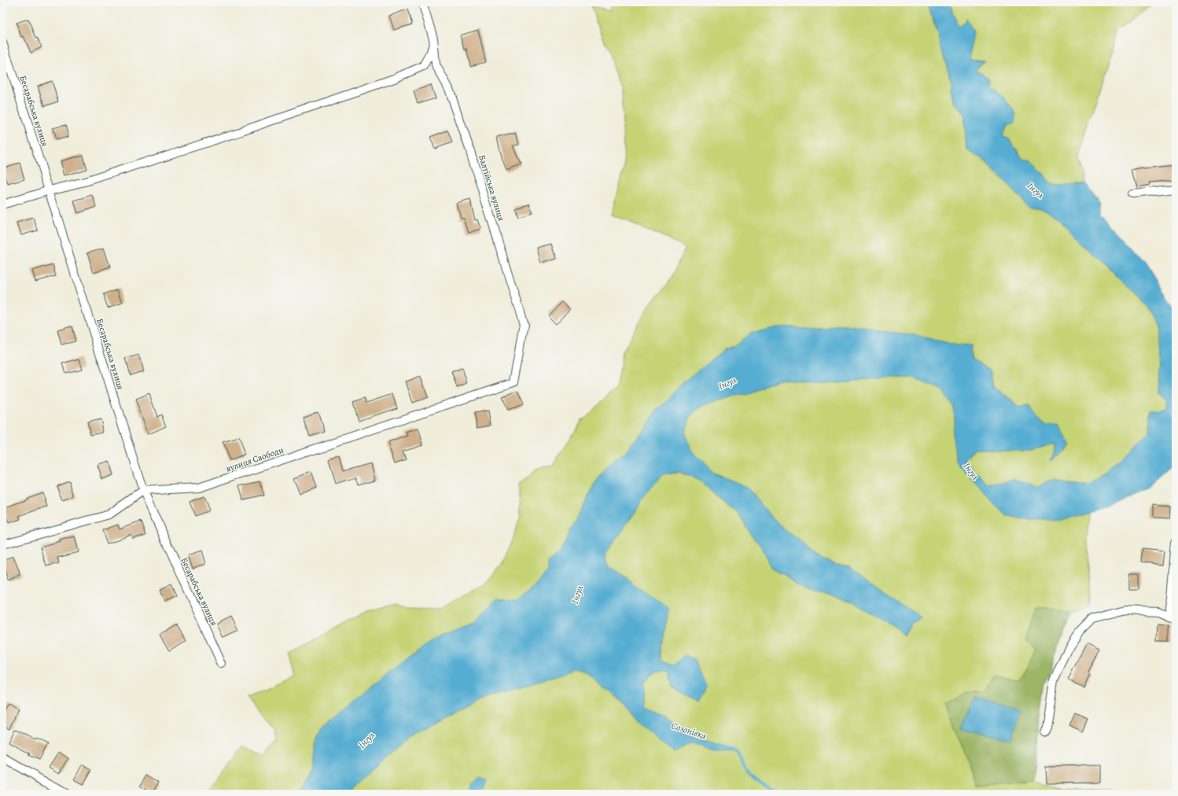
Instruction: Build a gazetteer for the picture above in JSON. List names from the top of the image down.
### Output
{
  "streets": {
    "street": ["Бесарабська вулиця", "Балтійська вулиця", "вулиця Свободи"]
  },
  "crossings": [
    ["Бесарабська вулиця", "вулиця Свободи"],
    ["Балтійська вулиця", "вулиця Свободи"]
  ],
  "water": ["Інгул", "Созонівка"]
}
